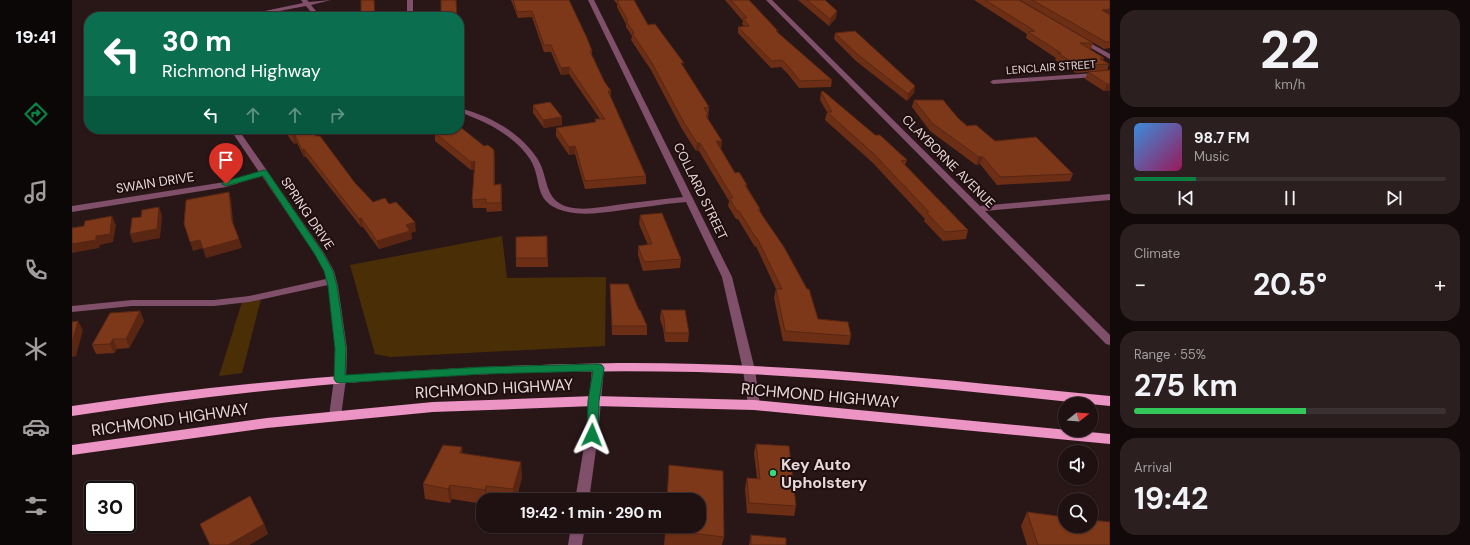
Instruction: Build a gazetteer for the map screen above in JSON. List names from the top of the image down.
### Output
{
  "streets": {
    "highway": ["RICHMOND HIGHWAY"],
    "street": [
      "LENCLAIR STREET",
      "CLAYBORNE AVENUE",
      "SWAIN DRIVE",
      "COLLARD STREET",
      "SPRING DRIVE"
    ]
  },
  "crossings": [
    ["SWAIN DRIVE", "SPRING DRIVE"],
    ["COLLARD STREET", "RICHMOND HIGHWAY"],
    ["SPRING DRIVE", "RICHMOND HIGHWAY"]
  ],
  "places": ["Key Auto Upholstery"],
  "north": "right",
  "page": {
    "tabs": "19:41",
    "tile": [
      ["22", "km/h"],
      "Climate",
      ["Range · 55%", "275 km"],
      ["Arrival", "19:42"]
    ],
    "turn": ["30 m", "Richmond Highway"],
    "song": ["98.7 FM", "Music"],
    "heat": ["−", "20.5°", "+"],
    "limit": "30",
    "trip": "19:42 · 1 min · 290 m"
  }
}
